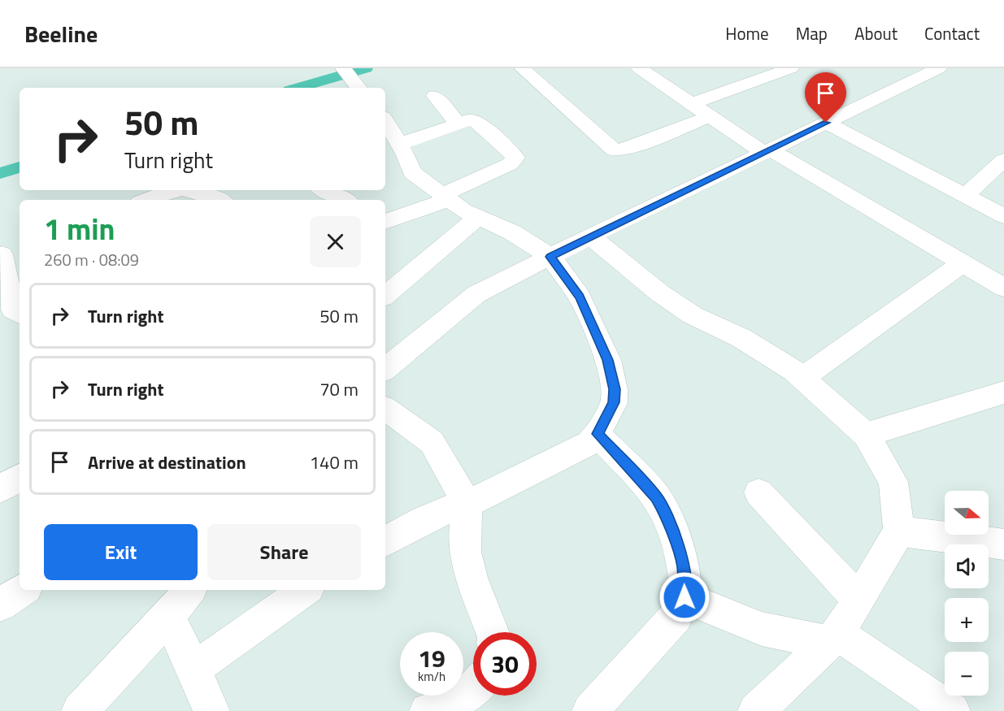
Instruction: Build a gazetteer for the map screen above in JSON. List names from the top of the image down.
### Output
{
  "north": "right",
  "page": {
    "header": "Beeline",
    "nav": [
      "Home",
      "Map",
      "About",
      "Contact"
    ],
    "turn": ["50 m", "Turn right"],
    "heading": ["1 min", "260 m · 08:09"],
    "list": [
      {
        "name": "Turn right",
        "value": "50 m"
      },
      {
        "name": "Turn right",
        "value": "70 m"
      },
      {
        "name": "Arrive at destination",
        "value": "140 m"
      }
    ],
    "map_buttons": ["+", "−"],
    "buttons": ["Exit", "Share"],
    "speed": "19 km/h",
    "limit": "30"
  }
}
